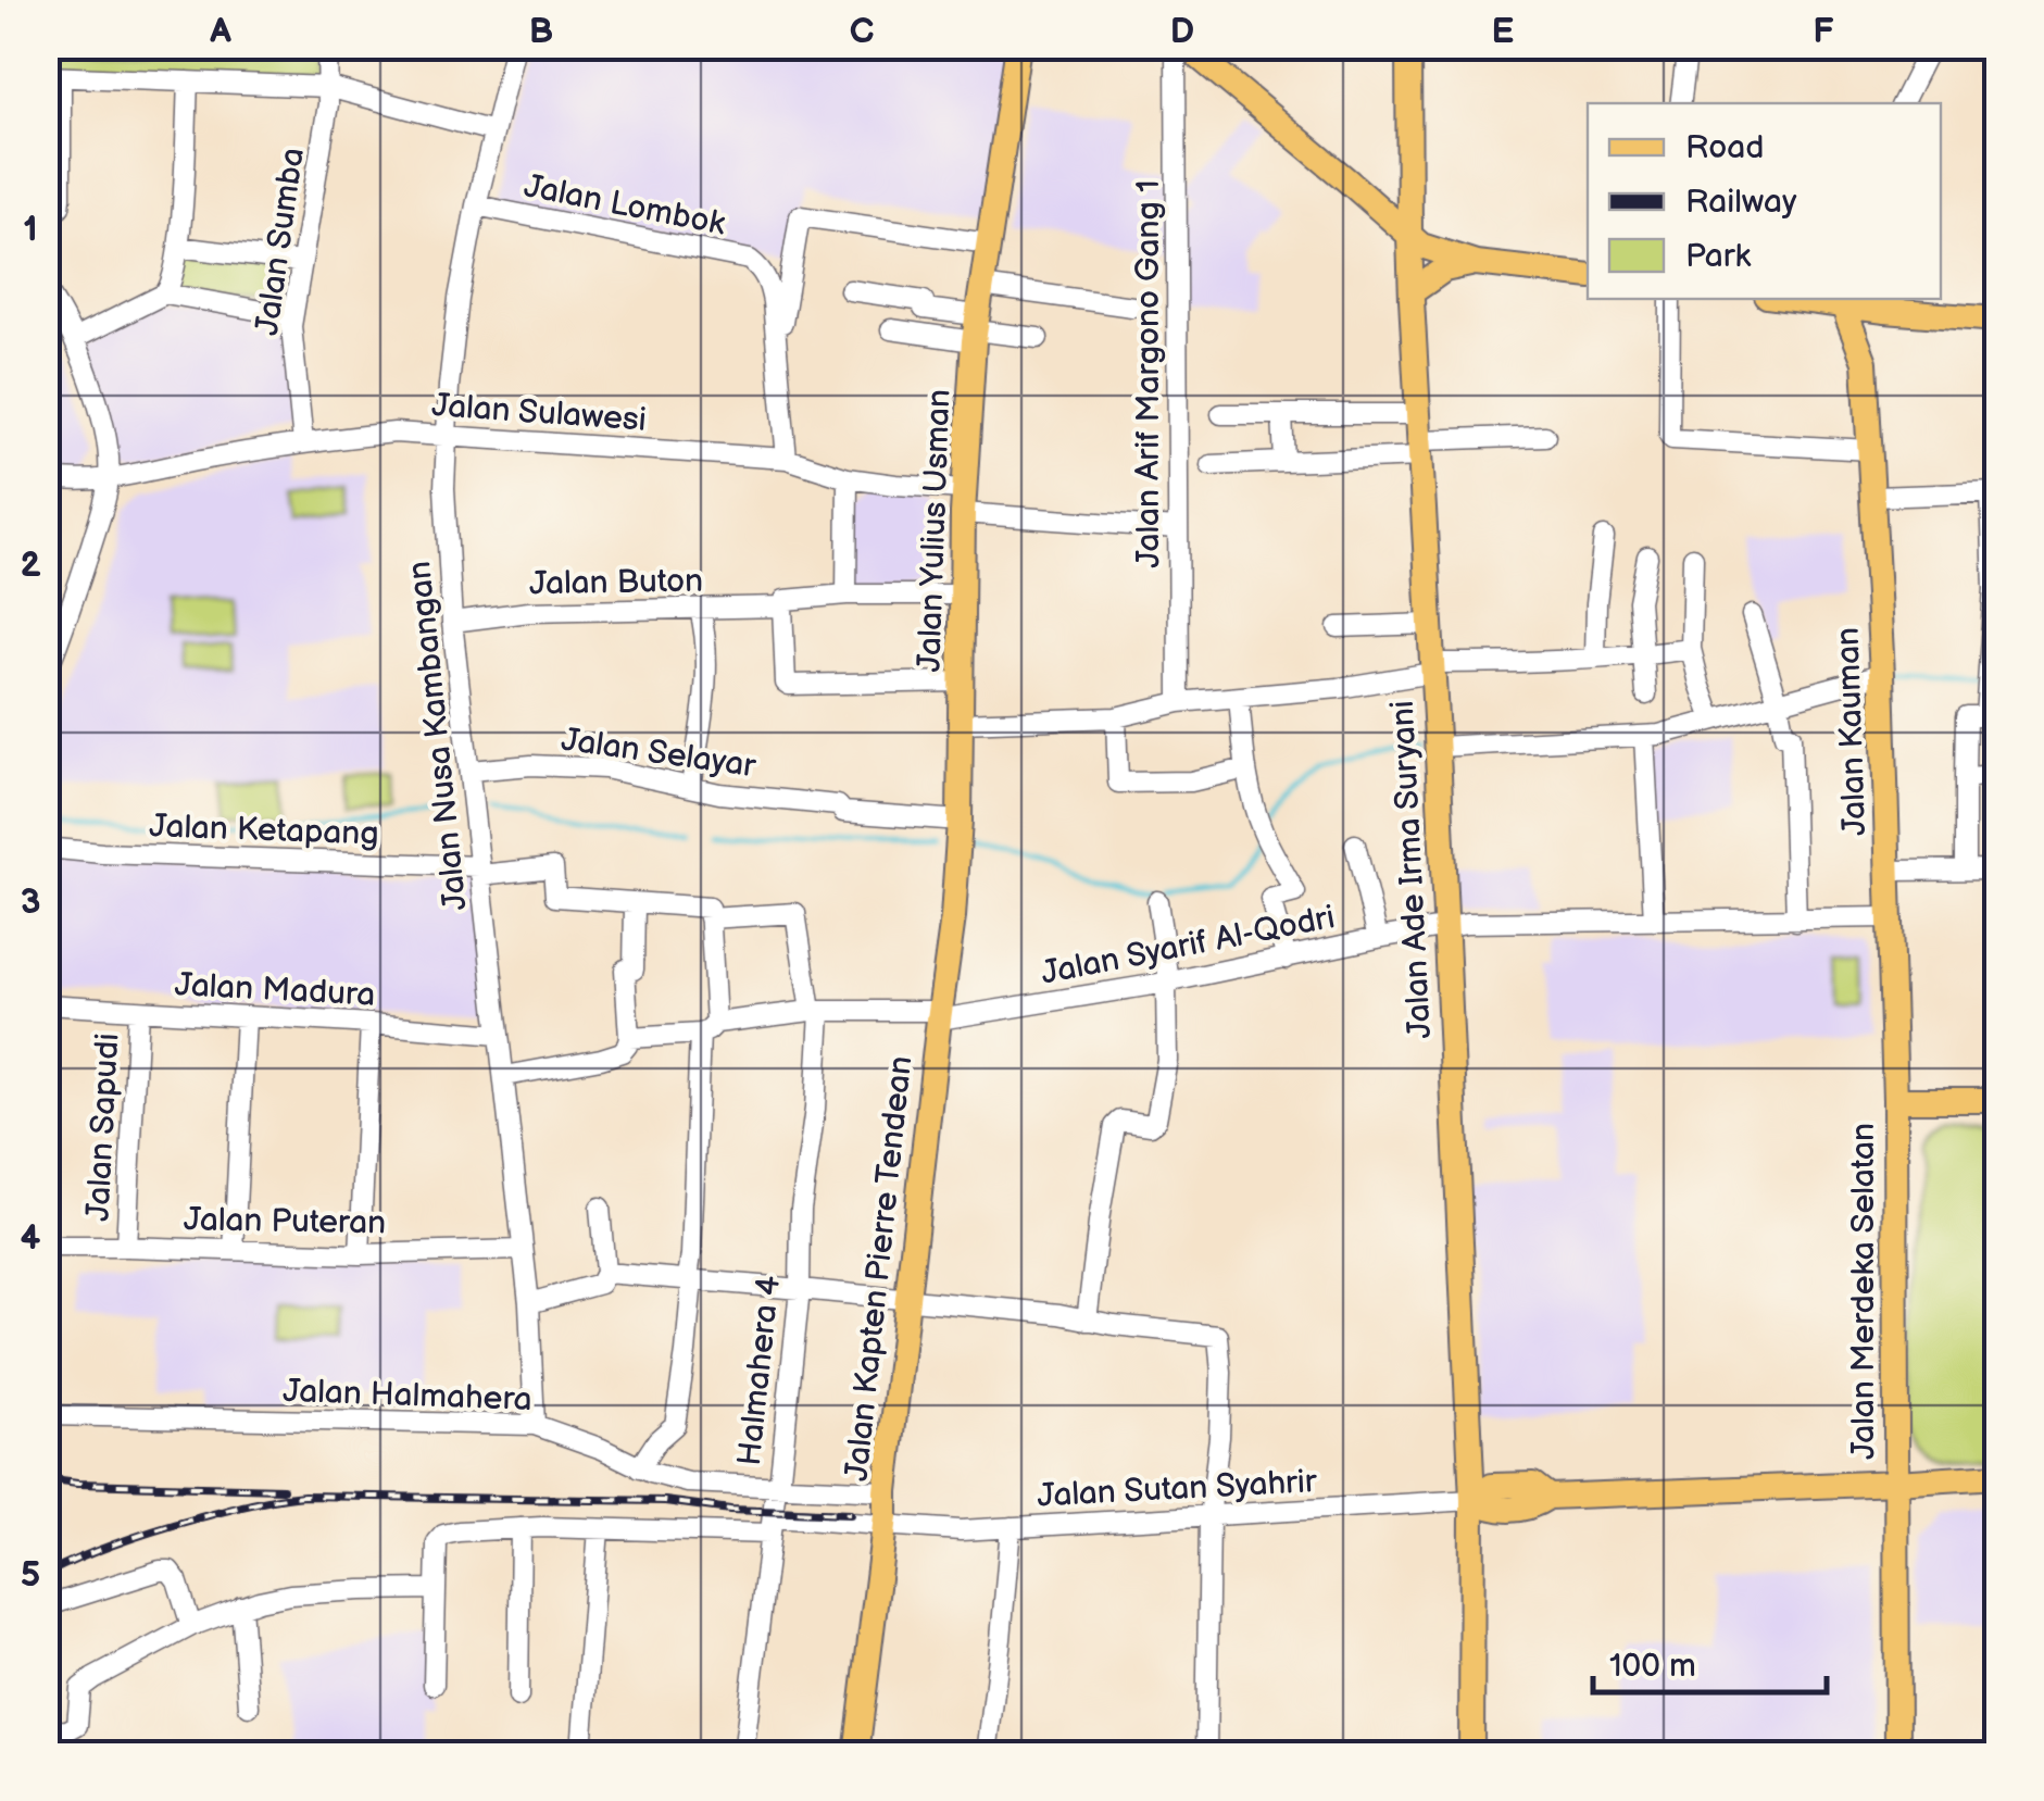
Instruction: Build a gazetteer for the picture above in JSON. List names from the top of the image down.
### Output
{
  "streets": {
    "main road": [
      "Jalan Yulius Usman",
      "Jalan Kauman",
      "Jalan Ade Irma Suryani",
      "Jalan Kapten Pierre Tendean",
      "Jalan Merdeka Selatan"
    ],
    "street": [
      "Jalan Lombok",
      "Jalan Sumba",
      "Jalan Arif Margono Gang 1",
      "Jalan Sulawesi",
      "Jalan Buton",
      "Jalan Nusa Kambangan",
      "Jalan Selayar",
      "Jalan Ketapang",
      "Jalan Syarif Al-Qodri",
      "Jalan Madura",
      "Jalan Sapudi",
      "Jalan Puteran",
      "Halmahera 4",
      "Jalan Halmahera",
      "Jalan Sutan Syahrir"
    ]
  },
  "crossings": [
    ["Jalan Lombok", "Jalan Nusa Kambangan"],
    ["Jalan Sumba", "Jalan Sulawesi"],
    ["Jalan Arif Margono Gang 1", "Jalan Sulawesi"],
    ["Jalan Sulawesi", "Jalan Yulius Usman"],
    ["Jalan Sulawesi", "Jalan Nusa Kambangan"],
    ["Jalan Yulius Usman", "Jalan Buton"],
    ["Jalan Yulius Usman", "Jalan Selayar"],
    ["Jalan Yulius Usman", "Jalan Syarif Al-Qodri"],
    ["Jalan Yulius Usman", "Jalan Kapten Pierre Tendean"],
    ["Jalan Buton", "Jalan Nusa Kambangan"],
    ["Jalan Kauman", "Jalan Syarif Al-Qodri"],
    ["Jalan Kauman", "Jalan Merdeka Selatan"],
    ["Jalan Nusa Kambangan", "Jalan Selayar"],
    ["Jalan Nusa Kambangan", "Jalan Ketapang"],
    ["Jalan Nusa Kambangan", "Jalan Madura"],
    ["Jalan Nusa Kambangan", "Jalan Puteran"],
    ["Jalan Nusa Kambangan", "Jalan Halmahera"],
    ["Jalan Ade Irma Suryani", "Jalan Syarif Al-Qodri"],
    ["Jalan Ade Irma Suryani", "Jalan Sutan Syahrir"],
    ["Jalan Syarif Al-Qodri", "Jalan Kapten Pierre Tendean"],
    ["Jalan Syarif Al-Qodri", "Halmahera 4"],
    ["Jalan Madura", "Jalan Sapudi"],
    ["Jalan Sapudi", "Jalan Puteran"],
    ["Jalan Kapten Pierre Tendean", "Jalan Halmahera"],
    ["Jalan Kapten Pierre Tendean", "Jalan Sutan Syahrir"],
    ["Halmahera 4", "Jalan Halmahera"],
    ["Halmahera 4", "Jalan Sutan Syahrir"]
  ],
  "legend": ["Road", "Railway", "Park"],
  "scale_bar": "100 m",
  "grid": {
    "columns": [
      "A",
      "B",
      "C",
      "D",
      "E",
      "F"
    ],
    "rows": [
      "1",
      "2",
      "3",
      "4",
      "5"
    ]
  }
}
